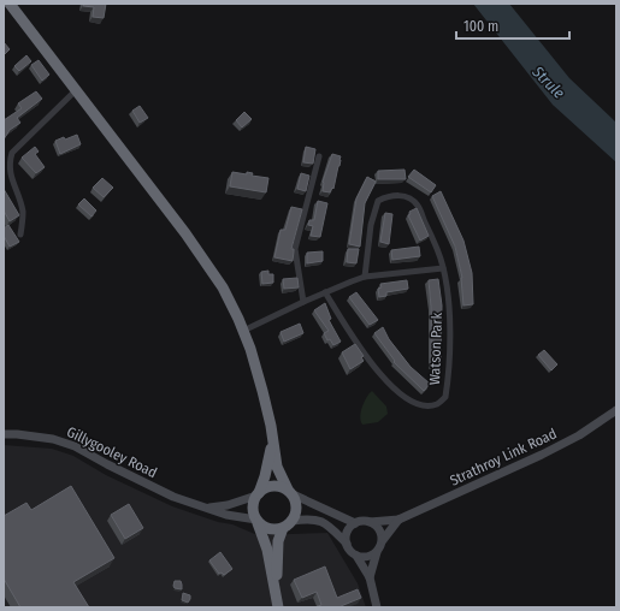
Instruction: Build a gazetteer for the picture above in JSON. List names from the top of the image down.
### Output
{
  "streets": {
    "main road": ["Gillygooley Road", "Strathroy Link Road"],
    "street": ["Watson Park"]
  },
  "water": ["Strule"],
  "scale_bar": "100 m"
}
